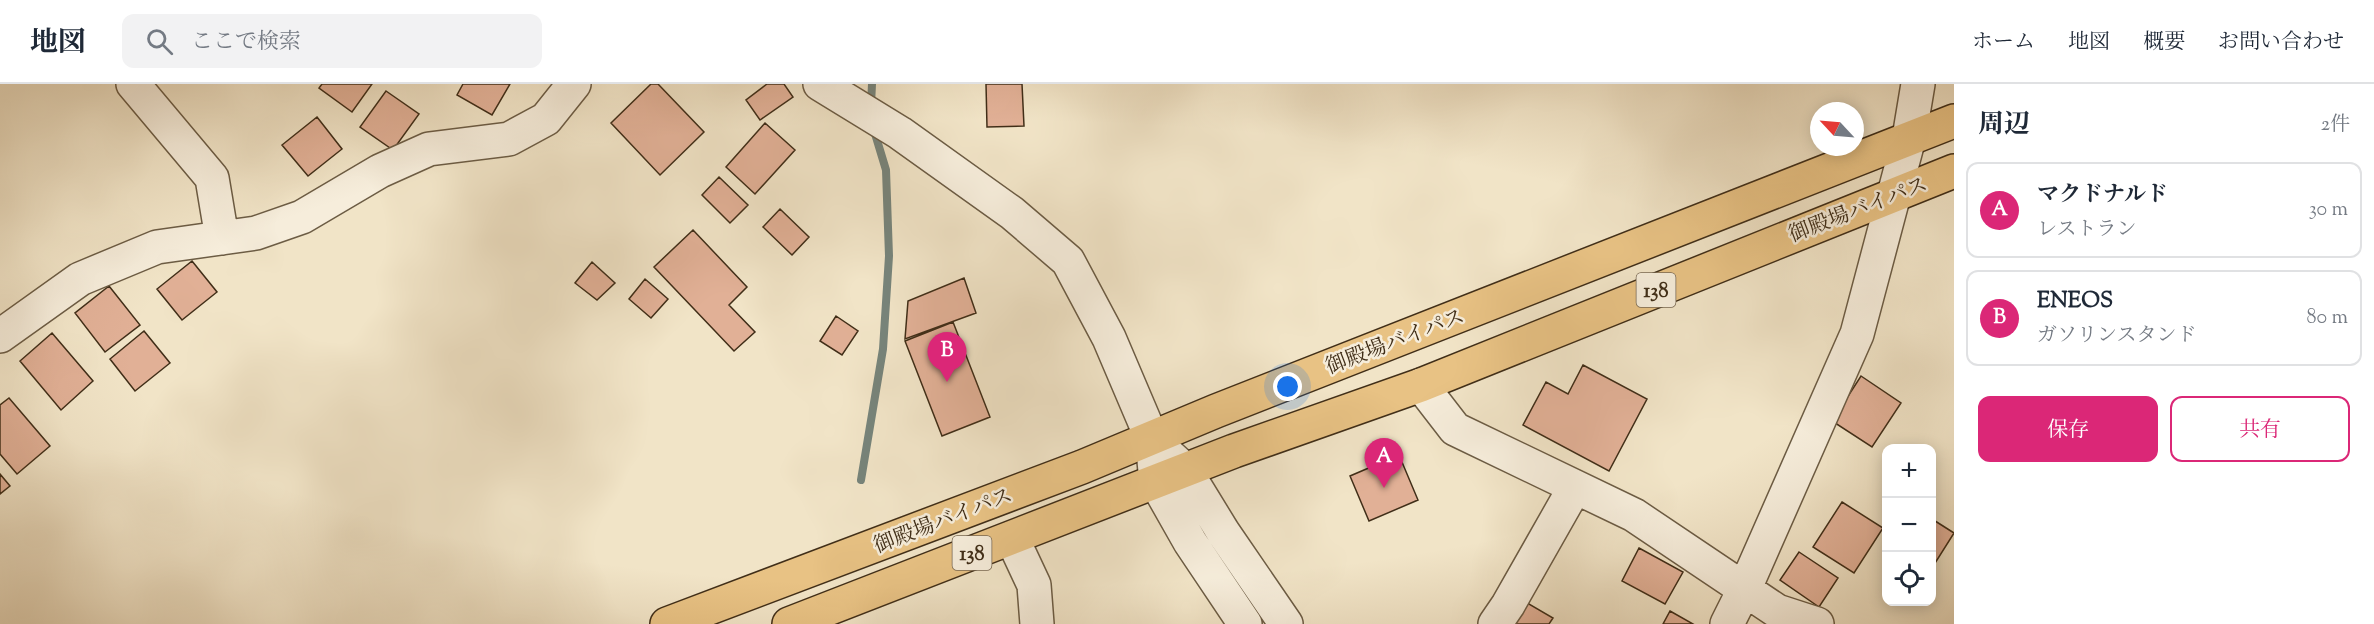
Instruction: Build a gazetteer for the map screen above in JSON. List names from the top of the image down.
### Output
{
  "streets": {
    "highway": ["御殿場バイパス", "138"]
  },
  "north": "top left",
  "page": {
    "header": "地図",
    "search": "ここで検索",
    "nav": [
      "ホーム",
      "地図",
      "概要",
      "お問い合わせ"
    ],
    "heading": ["周辺", "2件"],
    "list": [
      {
        "mark": "A",
        "name": "マクドナルド",
        "note": "レストラン",
        "value": "30 m"
      },
      {
        "mark": "B",
        "name": "ENEOS",
        "note": "ガソリンスタンド",
        "value": "80 m"
      }
    ],
    "pins": ["B", "A"],
    "buttons": ["保存", "共有"],
    "map_buttons": ["+", "−"]
  }
}
